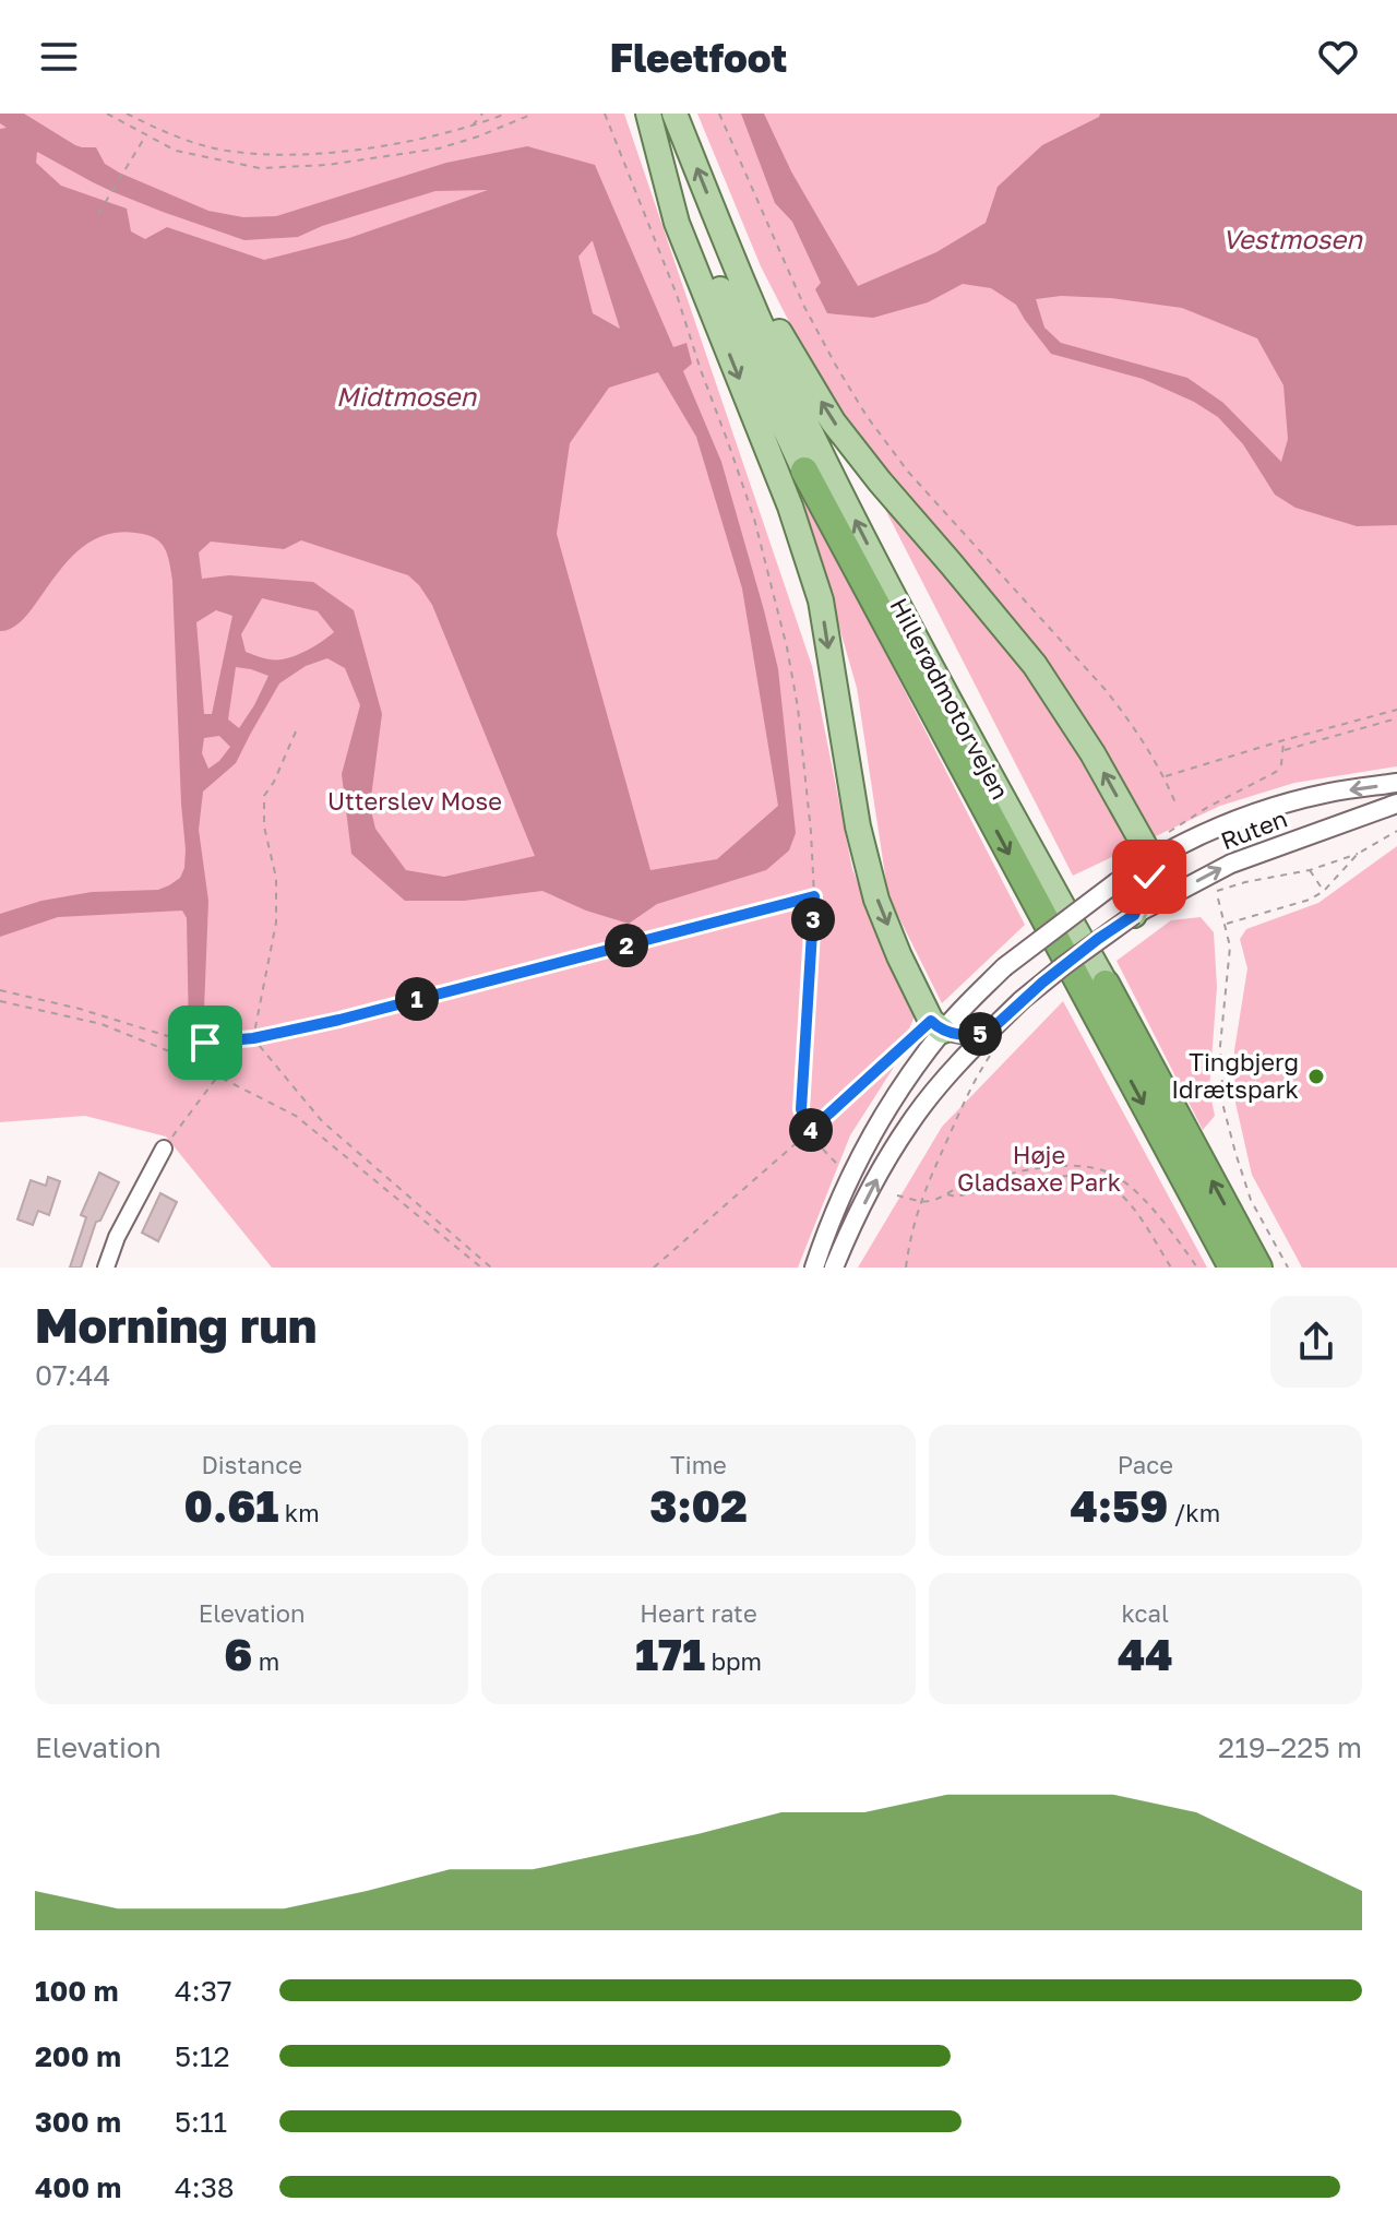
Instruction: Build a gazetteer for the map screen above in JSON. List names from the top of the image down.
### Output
{
  "streets": {
    "highway": ["Hillerødmotorvejen"],
    "street": ["Ruten"]
  },
  "water": ["Vestmosen", "Midtmosen"],
  "parks": ["Utterslev Mose", "Høje Gladsaxe Park"],
  "places": ["Tingbjerg Idrætspark"],
  "page": {
    "header": "Fleetfoot",
    "pins": [
      "3",
      "2",
      "1",
      "5",
      "4"
    ],
    "heading": ["Morning run", "07:44"],
    "stats": [
      ["Distance", "0.61 km"],
      ["Time", "3:02"],
      ["Pace", "4:59 /km"],
      ["Elevation", "6 m"],
      ["Heart rate", "171 bpm"],
      ["kcal", "44"]
    ],
    "chart": ["Elevation", "219–225 m"],
    "list": [
      {
        "name": "100 m",
        "note": "4:37"
      },
      {
        "name": "200 m",
        "note": "5:12"
      },
      {
        "name": "300 m",
        "note": "5:11"
      },
      {
        "name": "400 m",
        "note": "4:38"
      }
    ]
  }
}
